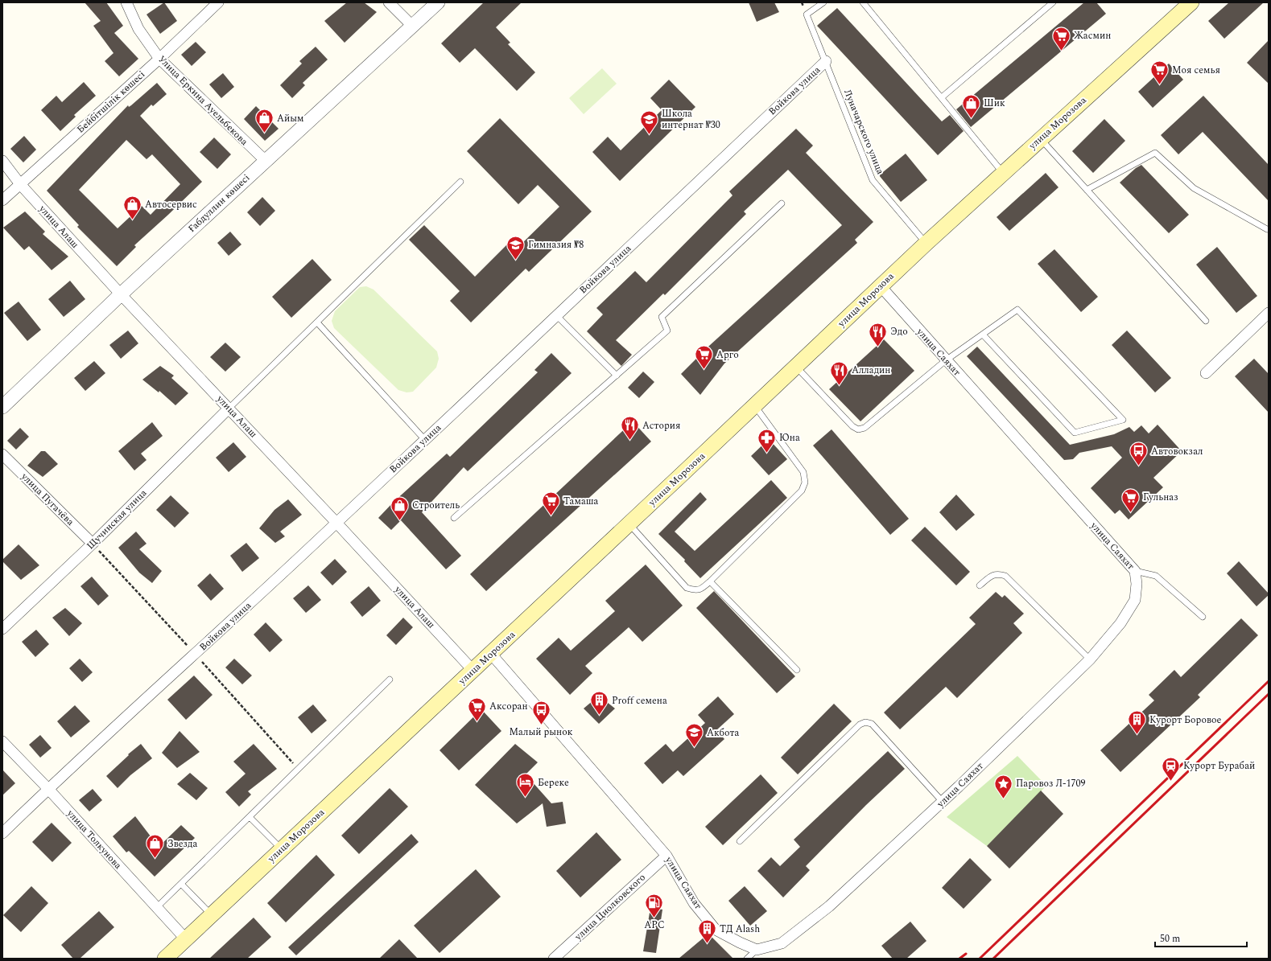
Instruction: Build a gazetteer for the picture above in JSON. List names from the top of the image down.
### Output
{
  "streets": {
    "main road": ["улица Морозова"],
    "street": [
      "Войкова улица",
      "Улица Еркина Ауельбекова",
      "Бейбітшілік көшесі",
      "Ғабдуллин көшесі",
      "улица Алаш",
      "улица Саяхат",
      "улица Пугачёва",
      "Щучинская улица",
      "улица Толкунова",
      "улица Циолковского"
    ],
    "lane": ["Луначарского улица"]
  },
  "crossings": [
    ["Войкова улица", "Луначарского улица"],
    ["Войкова улица", "улица Алаш"],
    ["Войкова улица", "улица Толкунова"],
    ["Улица Еркина Ауельбекова", "Бейбітшілік көшесі"],
    ["Улица Еркина Ауельбекова", "Ғабдуллин көшесі"],
    ["Бейбітшілік көшесі", "улица Алаш"],
    ["улица Морозова", "Луначарского улица"],
    ["улица Морозова", "улица Алаш"],
    ["улица Морозова", "улица Саяхат"],
    ["улица Морозова", "улица Толкунова"],
    ["Ғабдуллин көшесі", "улица Алаш"],
    ["улица Алаш", "Щучинская улица"],
    ["улица Саяхат", "улица Циолковского"],
    ["улица Пугачёва", "Щучинская улица"]
  ],
  "places": {
    "supermarket": [
      "Жасмин",
      "Моя семья",
      "Арго",
      "Гульназ",
      "Тамаша",
      "Аксоран"
    ],
    "shop": [
      "Шик",
      "Айым",
      "Автосервис",
      "Строитель",
      "Звезда"
    ],
    "school or university": ["Школа интернат №30", "Гимназия №8", "Акбота"],
    "restaurant": ["Эдо", "Алладин", "Астория"],
    "pharmacy": ["Юна"],
    "bus stop": ["Автовокзал", "Малый рынок"],
    "building": ["Proff семена", "Курорт Боровое", "ТД Alash"],
    "station": ["Курорт Бурабай"],
    "hotel": ["Береке"],
    "place": ["Паровоз Л-1709"],
    "fuel station": ["АРС"]
  },
  "scale_bar": "50 m"
}
